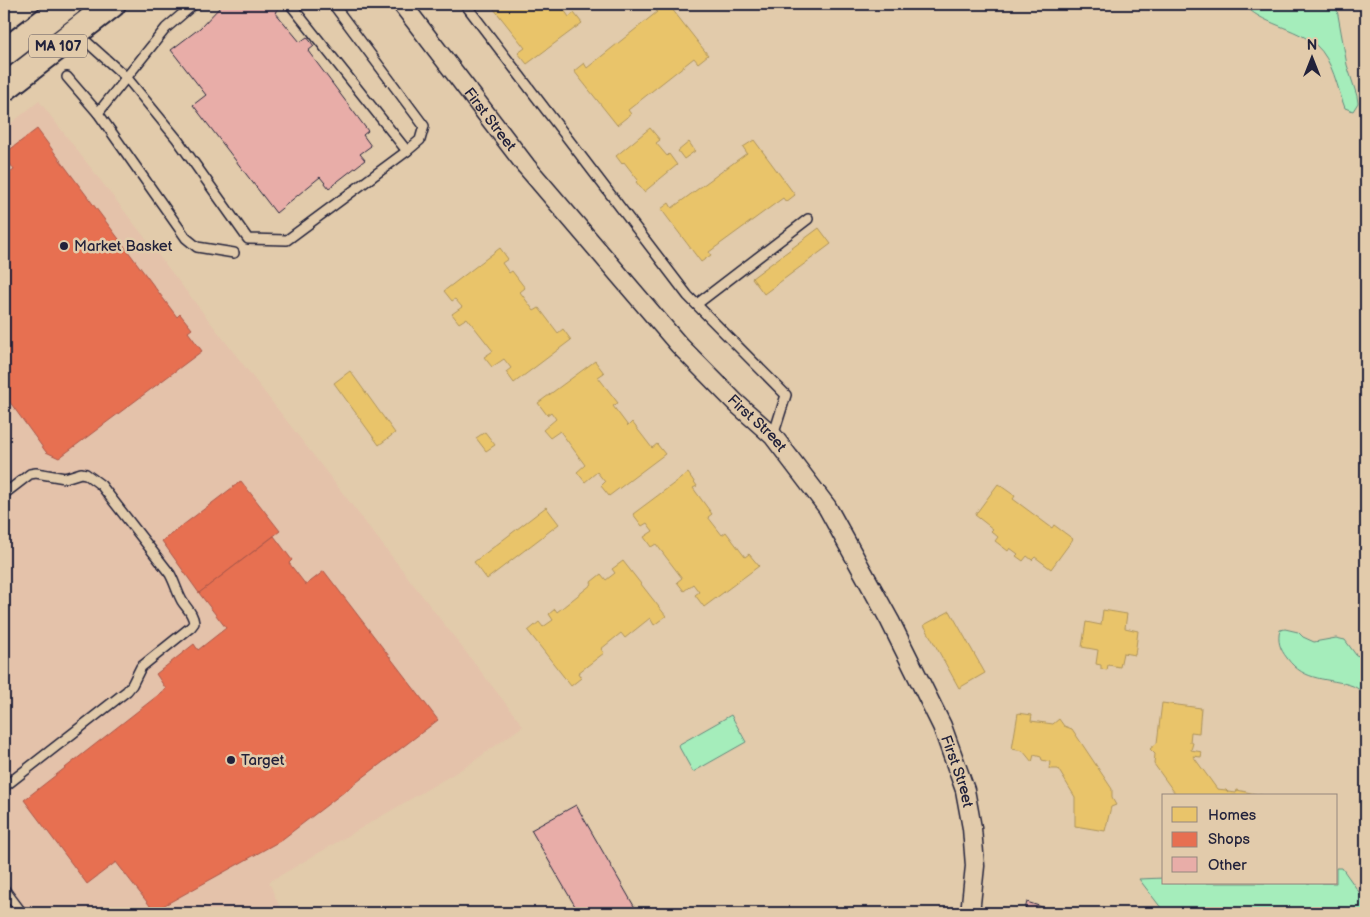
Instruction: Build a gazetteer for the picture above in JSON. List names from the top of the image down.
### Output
{
  "streets": {
    "main road": ["MA 107"],
    "street": ["First Street"]
  },
  "places": ["Market Basket", "Target"],
  "legend": ["Homes", "Shops", "Other"],
  "north": "top"
}
